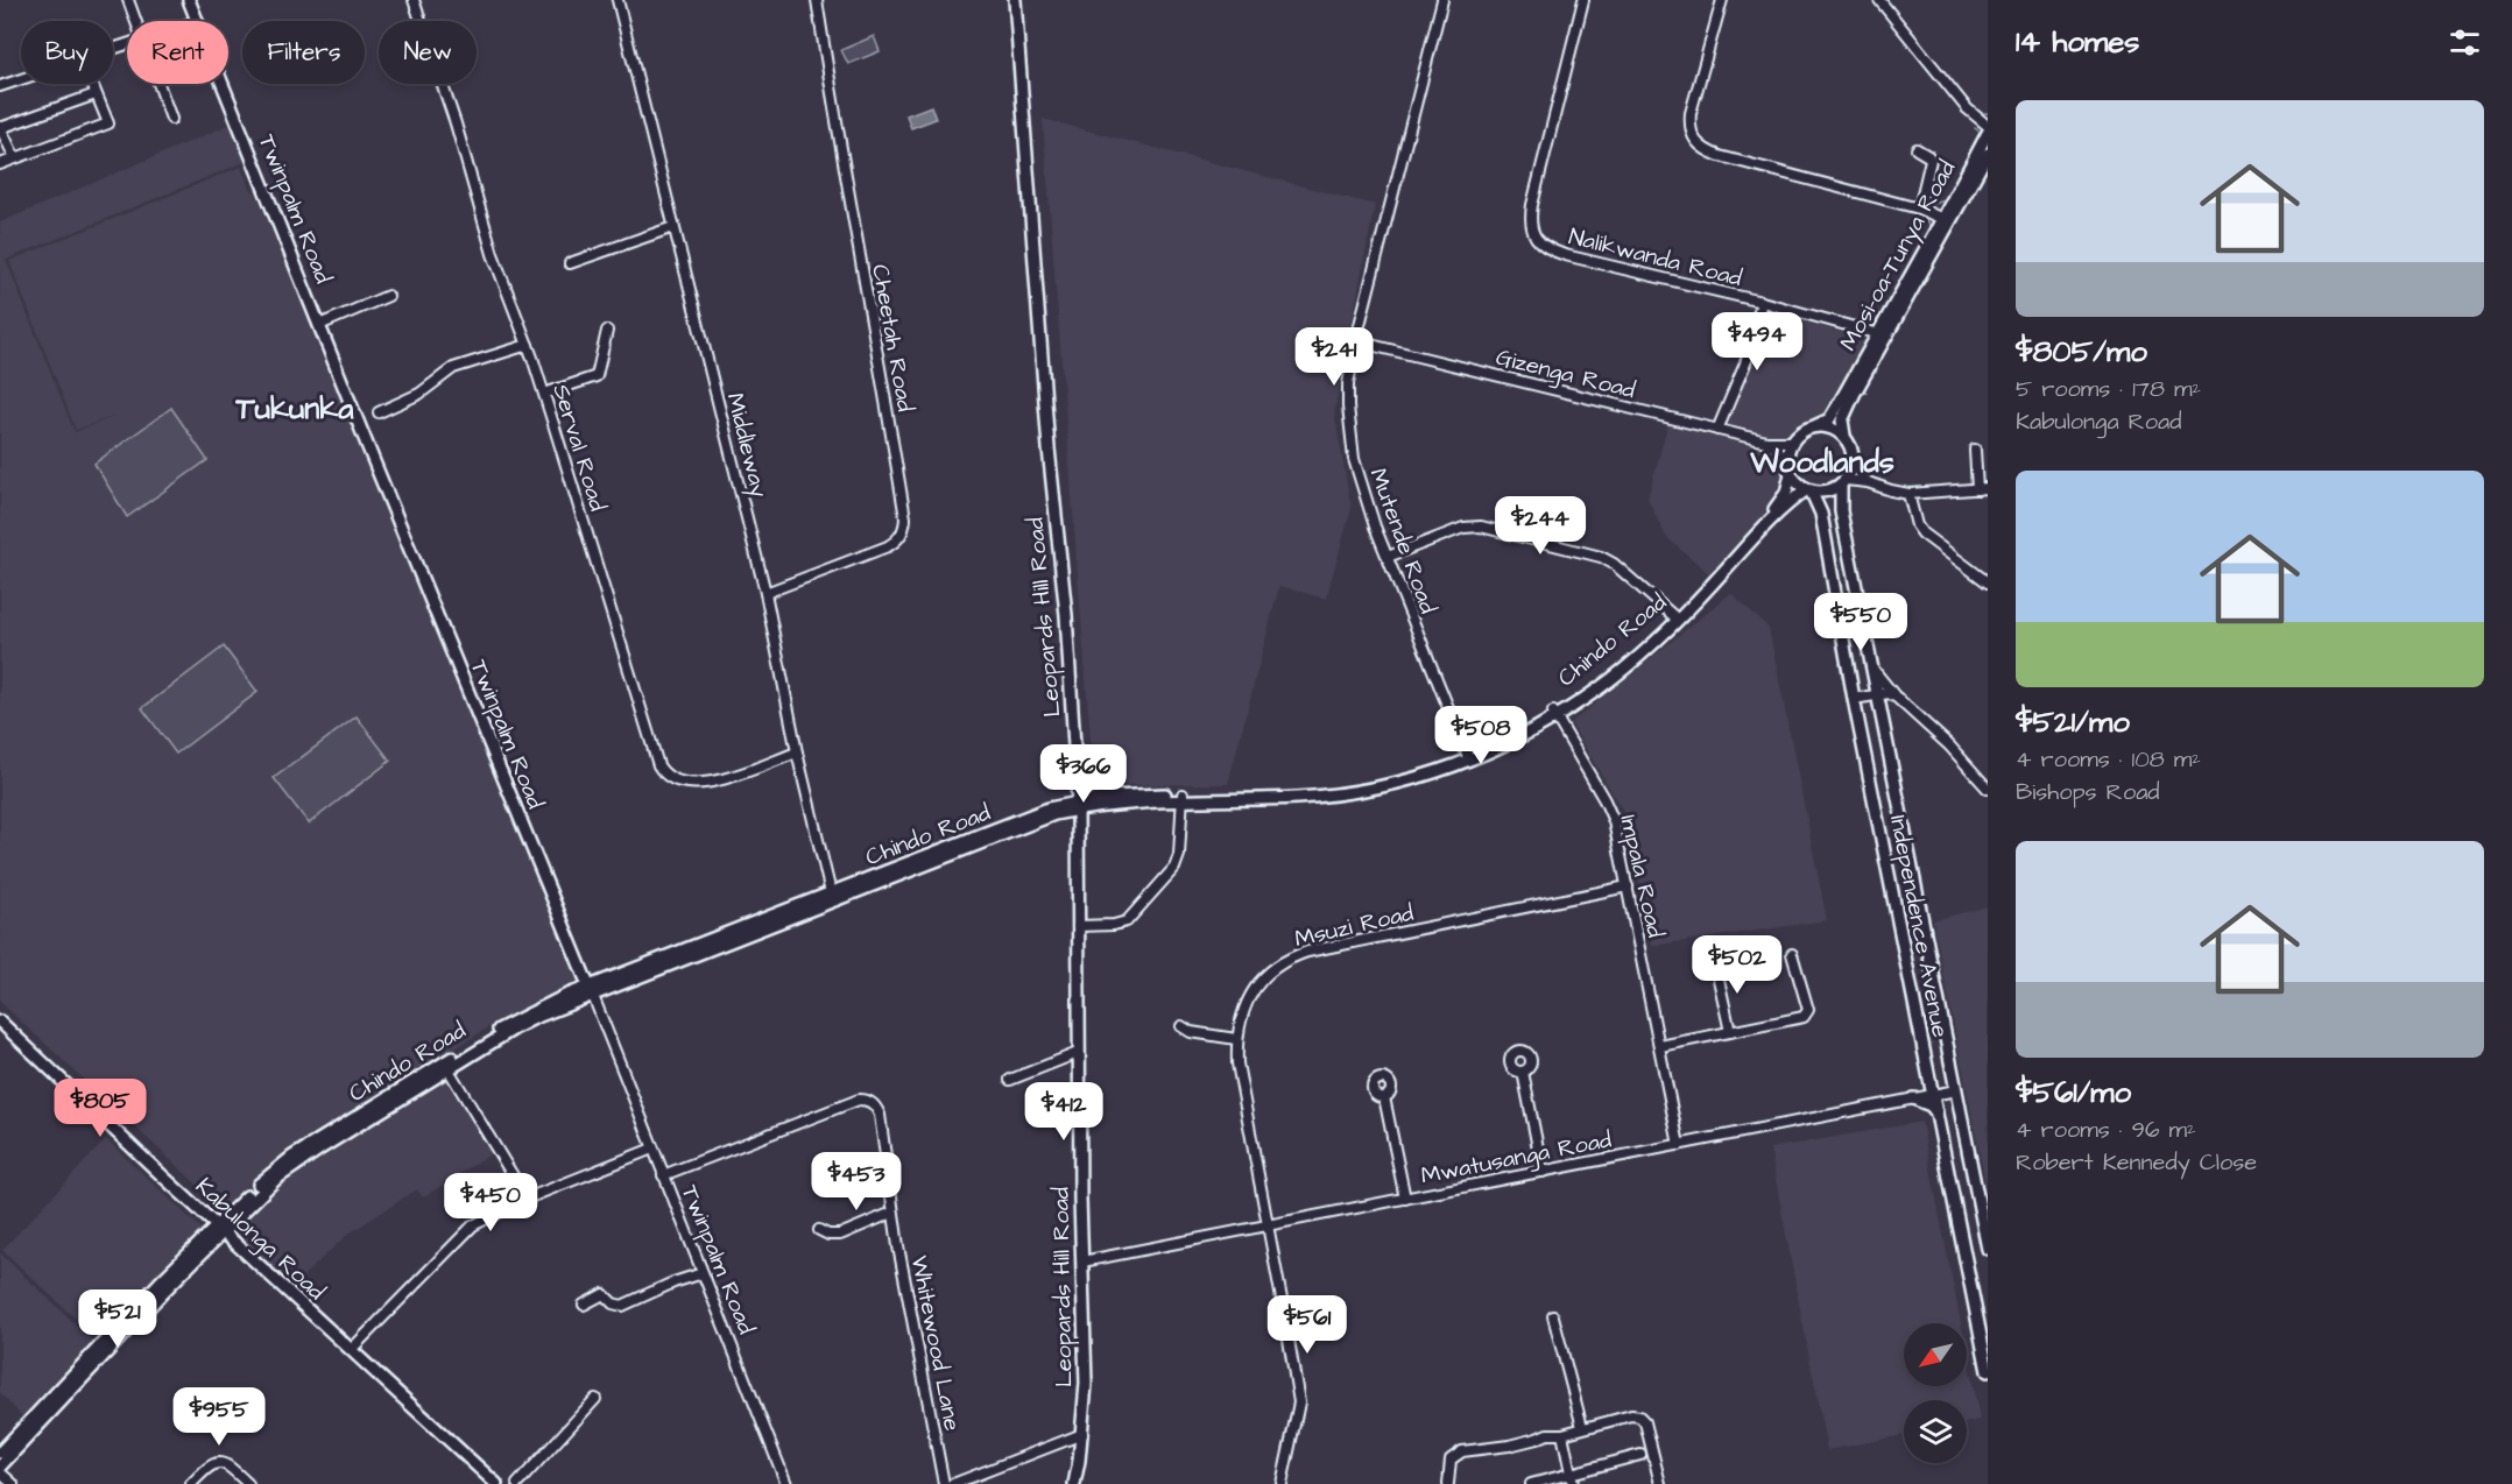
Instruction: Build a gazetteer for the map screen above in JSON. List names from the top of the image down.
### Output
{
  "streets": {
    "main road": [
      "Twinpalm Road",
      "Mosi-oa-Tunya Road",
      "Leopards Hill Road",
      "Chindo Road",
      "Independence Avenue",
      "Kabulonga Road"
    ],
    "street": [
      "Nalikwanda Road",
      "Cheetah Road",
      "Gizenga Road",
      "Middleway",
      "Serval Road",
      "Mutende Road",
      "Impala Road",
      "Msuzi Road",
      "Mwatusanga Road",
      "Whitewood Lane"
    ]
  },
  "crossings": [
    ["Twinpalm Road", "Chindo Road"],
    ["Twinpalm Road", "Whitewood Lane"],
    ["Mosi-oa-Tunya Road", "Nalikwanda Road"],
    ["Mosi-oa-Tunya Road", "Gizenga Road"],
    ["Mosi-oa-Tunya Road", "Chindo Road"],
    ["Mosi-oa-Tunya Road", "Independence Avenue"],
    ["Cheetah Road", "Middleway"],
    ["Gizenga Road", "Mutende Road"],
    ["Gizenga Road", "Chindo Road"],
    ["Gizenga Road", "Independence Avenue"],
    ["Middleway", "Serval Road"],
    ["Middleway", "Chindo Road"],
    ["Mutende Road", "Chindo Road"],
    ["Leopards Hill Road", "Chindo Road"],
    ["Leopards Hill Road", "Mwatusanga Road"],
    ["Chindo Road", "Impala Road"],
    ["Chindo Road", "Independence Avenue"],
    ["Chindo Road", "Kabulonga Road"],
    ["Impala Road", "Msuzi Road"],
    ["Impala Road", "Mwatusanga Road"],
    ["Msuzi Road", "Mwatusanga Road"],
    ["Independence Avenue", "Mwatusanga Road"]
  ],
  "districts": ["Tukunka", "Woodlands"],
  "north": "bottom left",
  "page": {
    "heading": "14 homes",
    "chip": [
      "Buy",
      "Rent",
      "Filters",
      "New"
    ],
    "list": [
      {
        "name": "$805/mo",
        "note": "5 rooms · 178 m² · Kabulonga Road"
      },
      {
        "name": "$521/mo",
        "note": "4 rooms · 108 m² · Bishops Road"
      },
      {
        "name": "$561/mo",
        "note": "4 rooms · 96 m² · Robert Kennedy Close"
      }
    ],
    "price": [
      "$494",
      "$241",
      "$244",
      "$550",
      "$508",
      "$366",
      "$502",
      "$805",
      "$412",
      "$453",
      "$450",
      "$521",
      "$561",
      "$955"
    ]
  }
}
